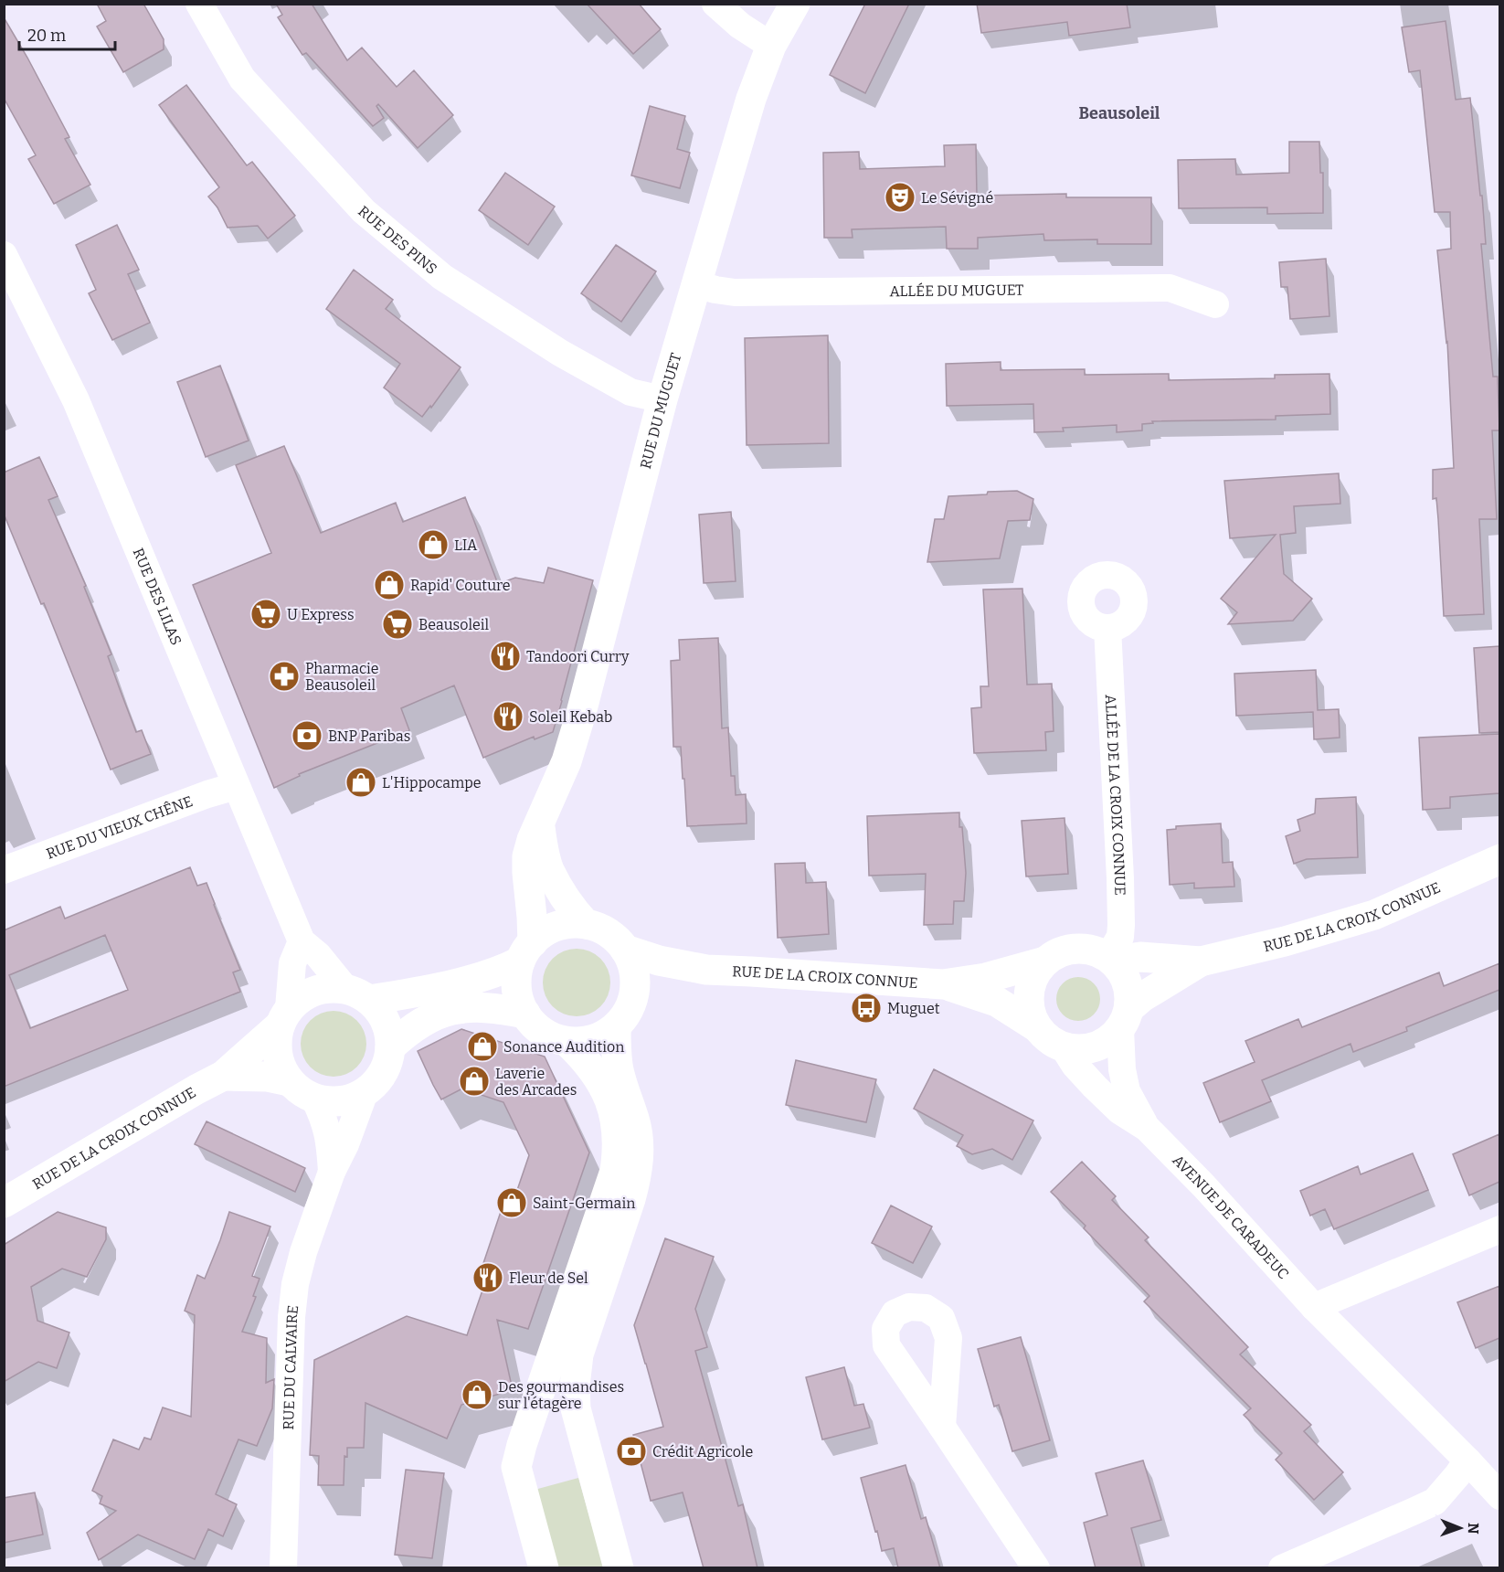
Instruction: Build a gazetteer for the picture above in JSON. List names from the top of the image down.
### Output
{
  "streets": {
    "main road": ["RUE DU MUGUET", "RUE DE LA CROIX CONNUE"],
    "street": [
      "RUE DES PINS",
      "ALLÉE DU MUGUET",
      "RUE DES LILAS",
      "ALLÉE DE LA CROIX CONNUE",
      "RUE DU VIEUX CHÊNE",
      "AVENUE DE CARADEUC",
      "RUE DU CALVAIRE"
    ]
  },
  "crossings": [
    ["RUE DES PINS", "RUE DU MUGUET"],
    ["ALLÉE DU MUGUET", "RUE DU MUGUET"],
    ["RUE DU MUGUET", "RUE DE LA CROIX CONNUE"],
    ["RUE DES LILAS", "RUE DU VIEUX CHÊNE"],
    ["RUE DES LILAS", "RUE DE LA CROIX CONNUE"],
    ["RUE DES LILAS", "RUE DU CALVAIRE"],
    ["ALLÉE DE LA CROIX CONNUE", "RUE DE LA CROIX CONNUE"],
    ["ALLÉE DE LA CROIX CONNUE", "AVENUE DE CARADEUC"],
    ["RUE DE LA CROIX CONNUE", "AVENUE DE CARADEUC"],
    ["RUE DE LA CROIX CONNUE", "RUE DU CALVAIRE"]
  ],
  "districts": ["Beausoleil"],
  "places": {
    "theatre": ["Le Sévigné"],
    "shop": [
      "LIA",
      "Rapid' Couture",
      "L'Hippocampe",
      "Sonance Audition",
      "Laverie des Arcades",
      "Saint-Germain",
      "Des gourmandises sur l'étagère"
    ],
    "supermarket": ["U Express", "Beausoleil"],
    "restaurant": ["Tandoori Curry", "Soleil Kebab", "Fleur de Sel"],
    "pharmacy": ["Pharmacie Beausoleil"],
    "bank": ["BNP Paribas", "Crédit Agricole"],
    "bus stop": ["Muguet"]
  },
  "scale_bar": "20 m",
  "north": "right"
}
